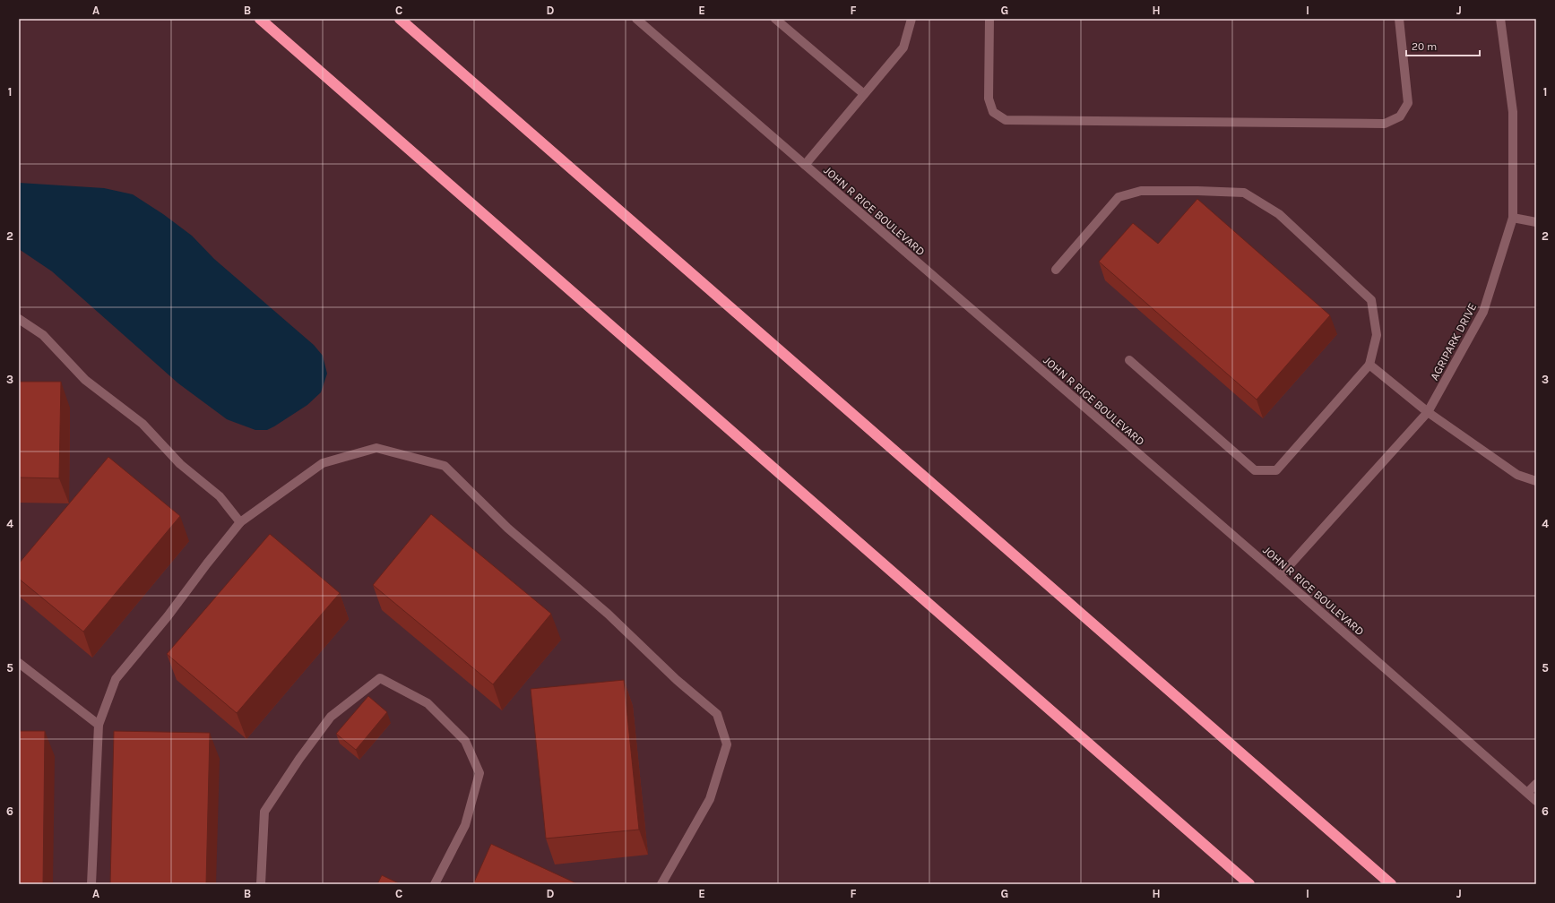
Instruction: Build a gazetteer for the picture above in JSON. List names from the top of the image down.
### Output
{
  "streets": {
    "street": ["JOHN R RICE BOULEVARD", "AGRIPARK DRIVE"]
  },
  "crossings": [
    ["JOHN R RICE BOULEVARD", "AGRIPARK DRIVE"]
  ],
  "scale_bar": "20 m",
  "grid": {
    "columns": [
      "A",
      "B",
      "C",
      "D",
      "E",
      "F",
      "G",
      "H",
      "I",
      "J"
    ],
    "rows": [
      "1",
      "2",
      "3",
      "4",
      "5",
      "6"
    ]
  }
}
